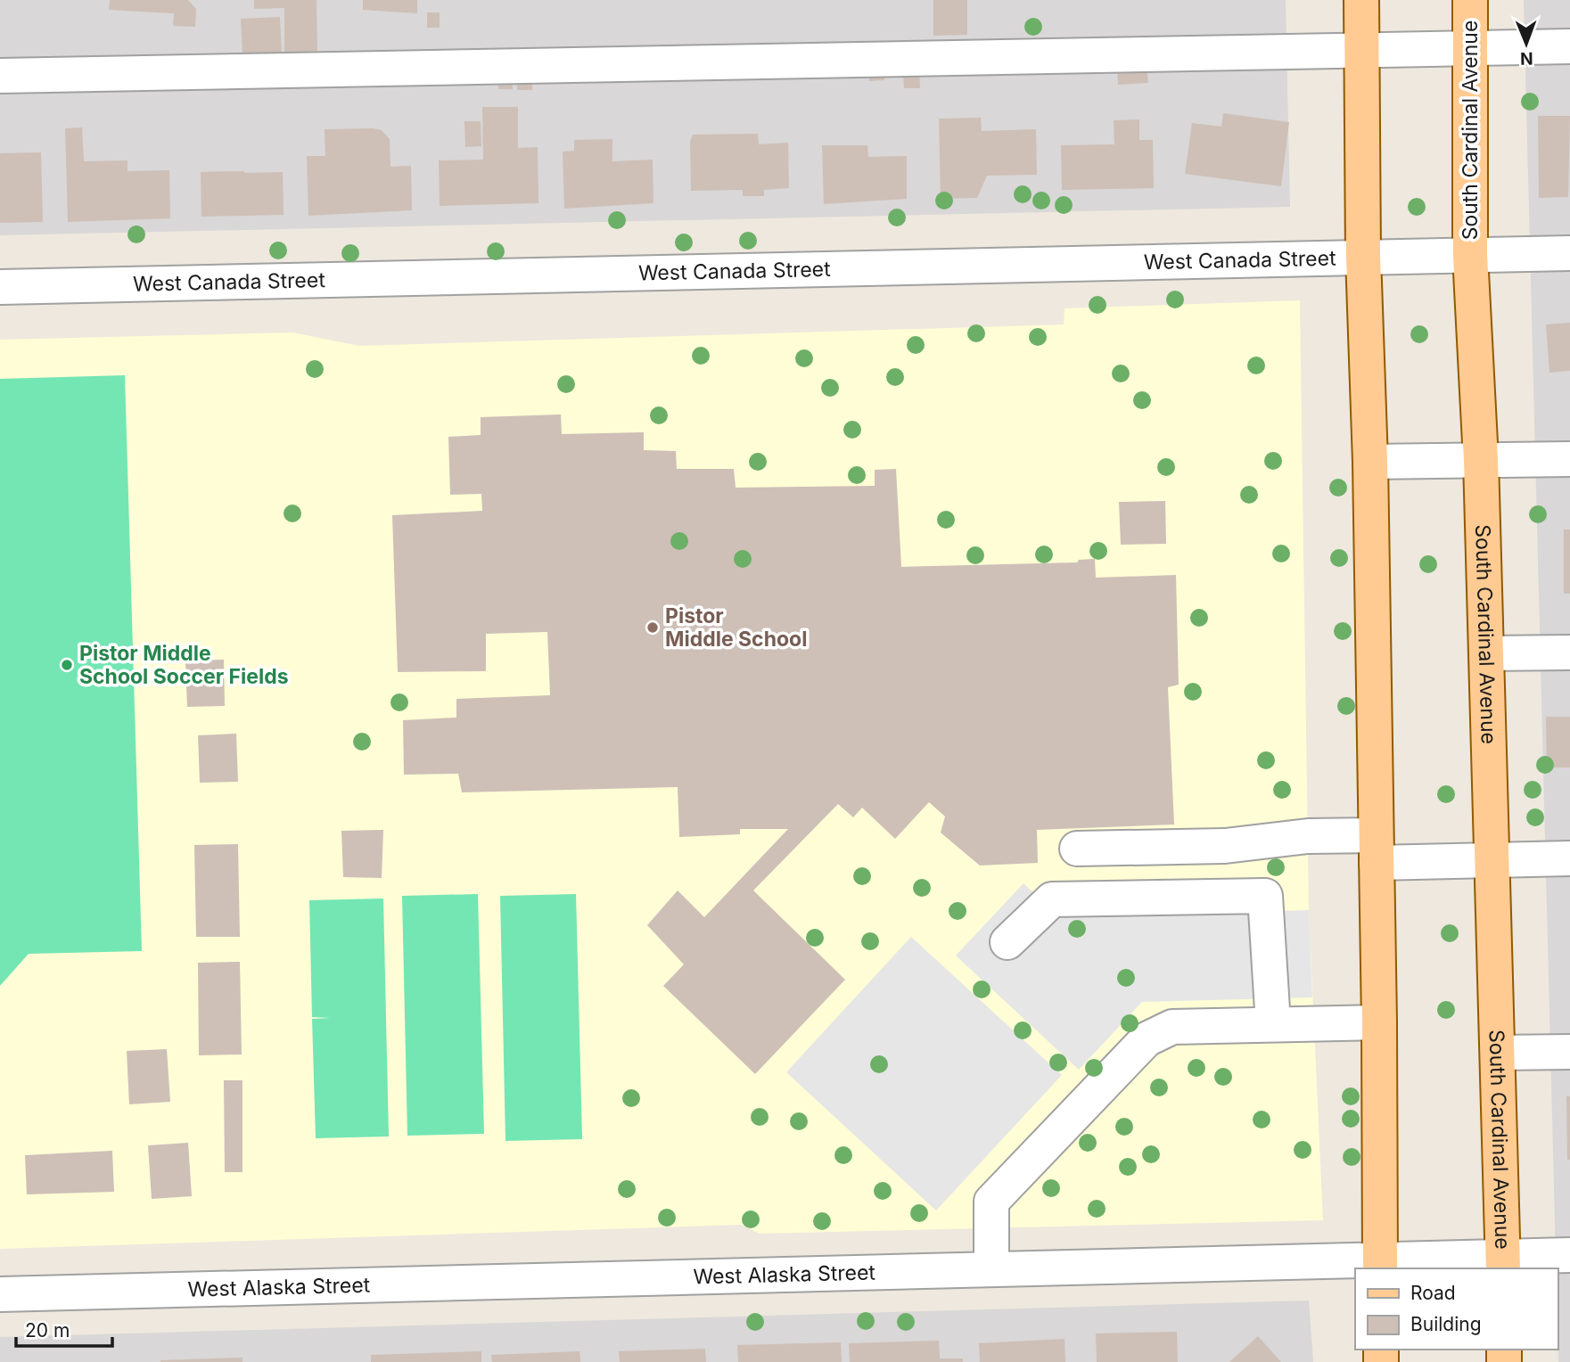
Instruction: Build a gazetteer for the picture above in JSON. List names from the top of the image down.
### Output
{
  "streets": {
    "main road": ["South Cardinal Avenue"],
    "street": ["West Canada Street", "West Alaska Street"]
  },
  "crossings": [
    ["South Cardinal Avenue", "West Canada Street"],
    ["South Cardinal Avenue", "West Alaska Street"]
  ],
  "places": ["Pistor Middle School", "Pistor Middle School Soccer Fields"],
  "legend": ["Road", "Building"],
  "scale_bar": "20 m",
  "north": "bottom"
}
